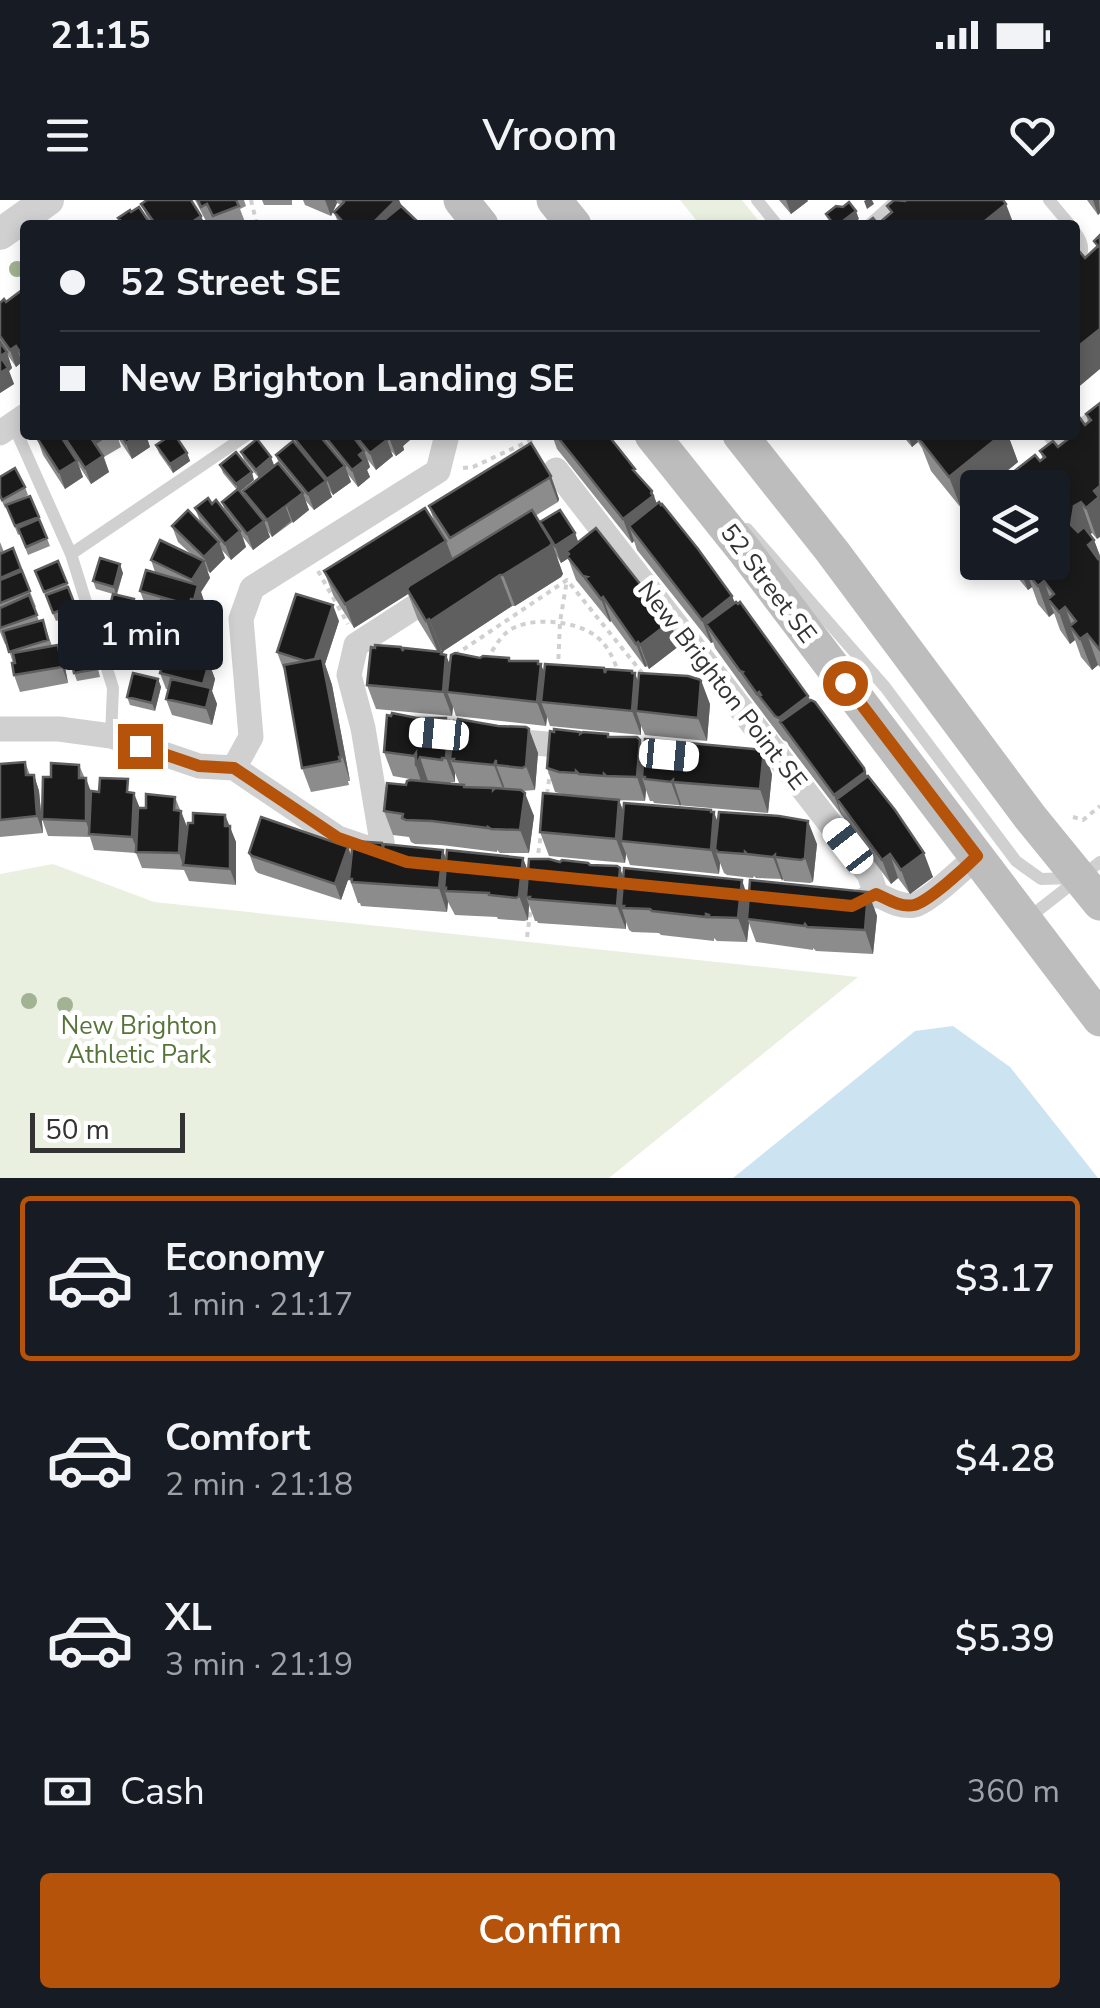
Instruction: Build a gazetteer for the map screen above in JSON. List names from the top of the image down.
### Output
{
  "streets": {
    "main road": ["52 Street SE"],
    "street": ["New Brighton Point SE"]
  },
  "parks": ["New Brighton Athletic Park"],
  "scale_bar": "50 m",
  "page": {
    "status": "21:15",
    "header": "Vroom",
    "banner": ["52 Street SE", "New Brighton Landing SE"],
    "bubble": "1 min",
    "scale": "50 m",
    "list": [
      {
        "name": "Economy",
        "note": "1 min · 21:17",
        "value": "$3.17"
      },
      {
        "name": "Comfort",
        "note": "2 min · 21:18",
        "value": "$4.28"
      },
      {
        "name": "XL",
        "note": "3 min · 21:19",
        "value": "$5.39"
      }
    ],
    "pay": ["Cash", "360 m"],
    "buttons": "Confirm"
  }
}
